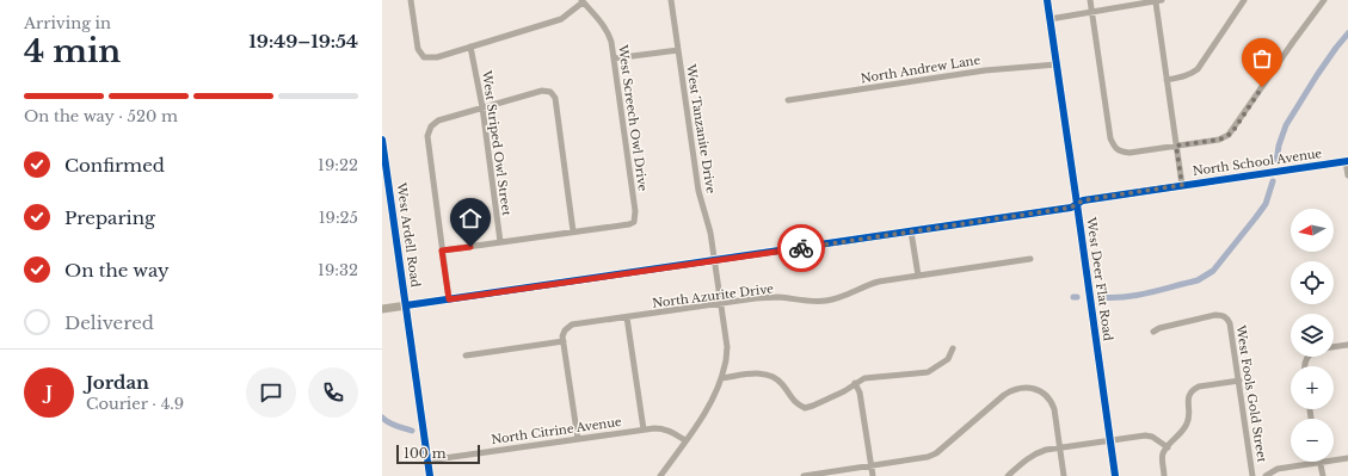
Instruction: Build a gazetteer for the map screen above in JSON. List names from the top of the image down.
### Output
{
  "streets": {
    "street": [
      "North Andrew Lane",
      "West Screech Owl Drive",
      "West Tanzanite Drive",
      "West Striped Owl Street",
      "North School Avenue",
      "West Ardell Road",
      "West Deer Flat Road",
      "North Azurite Drive",
      "West Fools Gold Street",
      "North Citrine Avenue"
    ]
  },
  "crossings": [
    ["North Andrew Lane", "West Deer Flat Road"],
    ["West Tanzanite Drive", "North School Avenue"],
    ["West Tanzanite Drive", "North Azurite Drive"],
    ["West Tanzanite Drive", "North Citrine Avenue"],
    ["North School Avenue", "West Ardell Road"],
    ["North School Avenue", "West Deer Flat Road"],
    ["West Ardell Road", "North Citrine Avenue"]
  ],
  "scale_bar": "100 m",
  "north": "left",
  "page": {
    "heading": ["4 min", "Arriving in", "19:49–19:54"],
    "panel": ["Jordan", "Courier · 4.9"],
    "bar": "On the way · 520 m",
    "list": [
      ["Confirmed", "19:22"],
      ["Preparing", "19:25"],
      ["On the way", "19:32"],
      "Delivered"
    ],
    "map_buttons": ["+", "−"],
    "round": "J",
    "scale": "100 m"
  }
}
